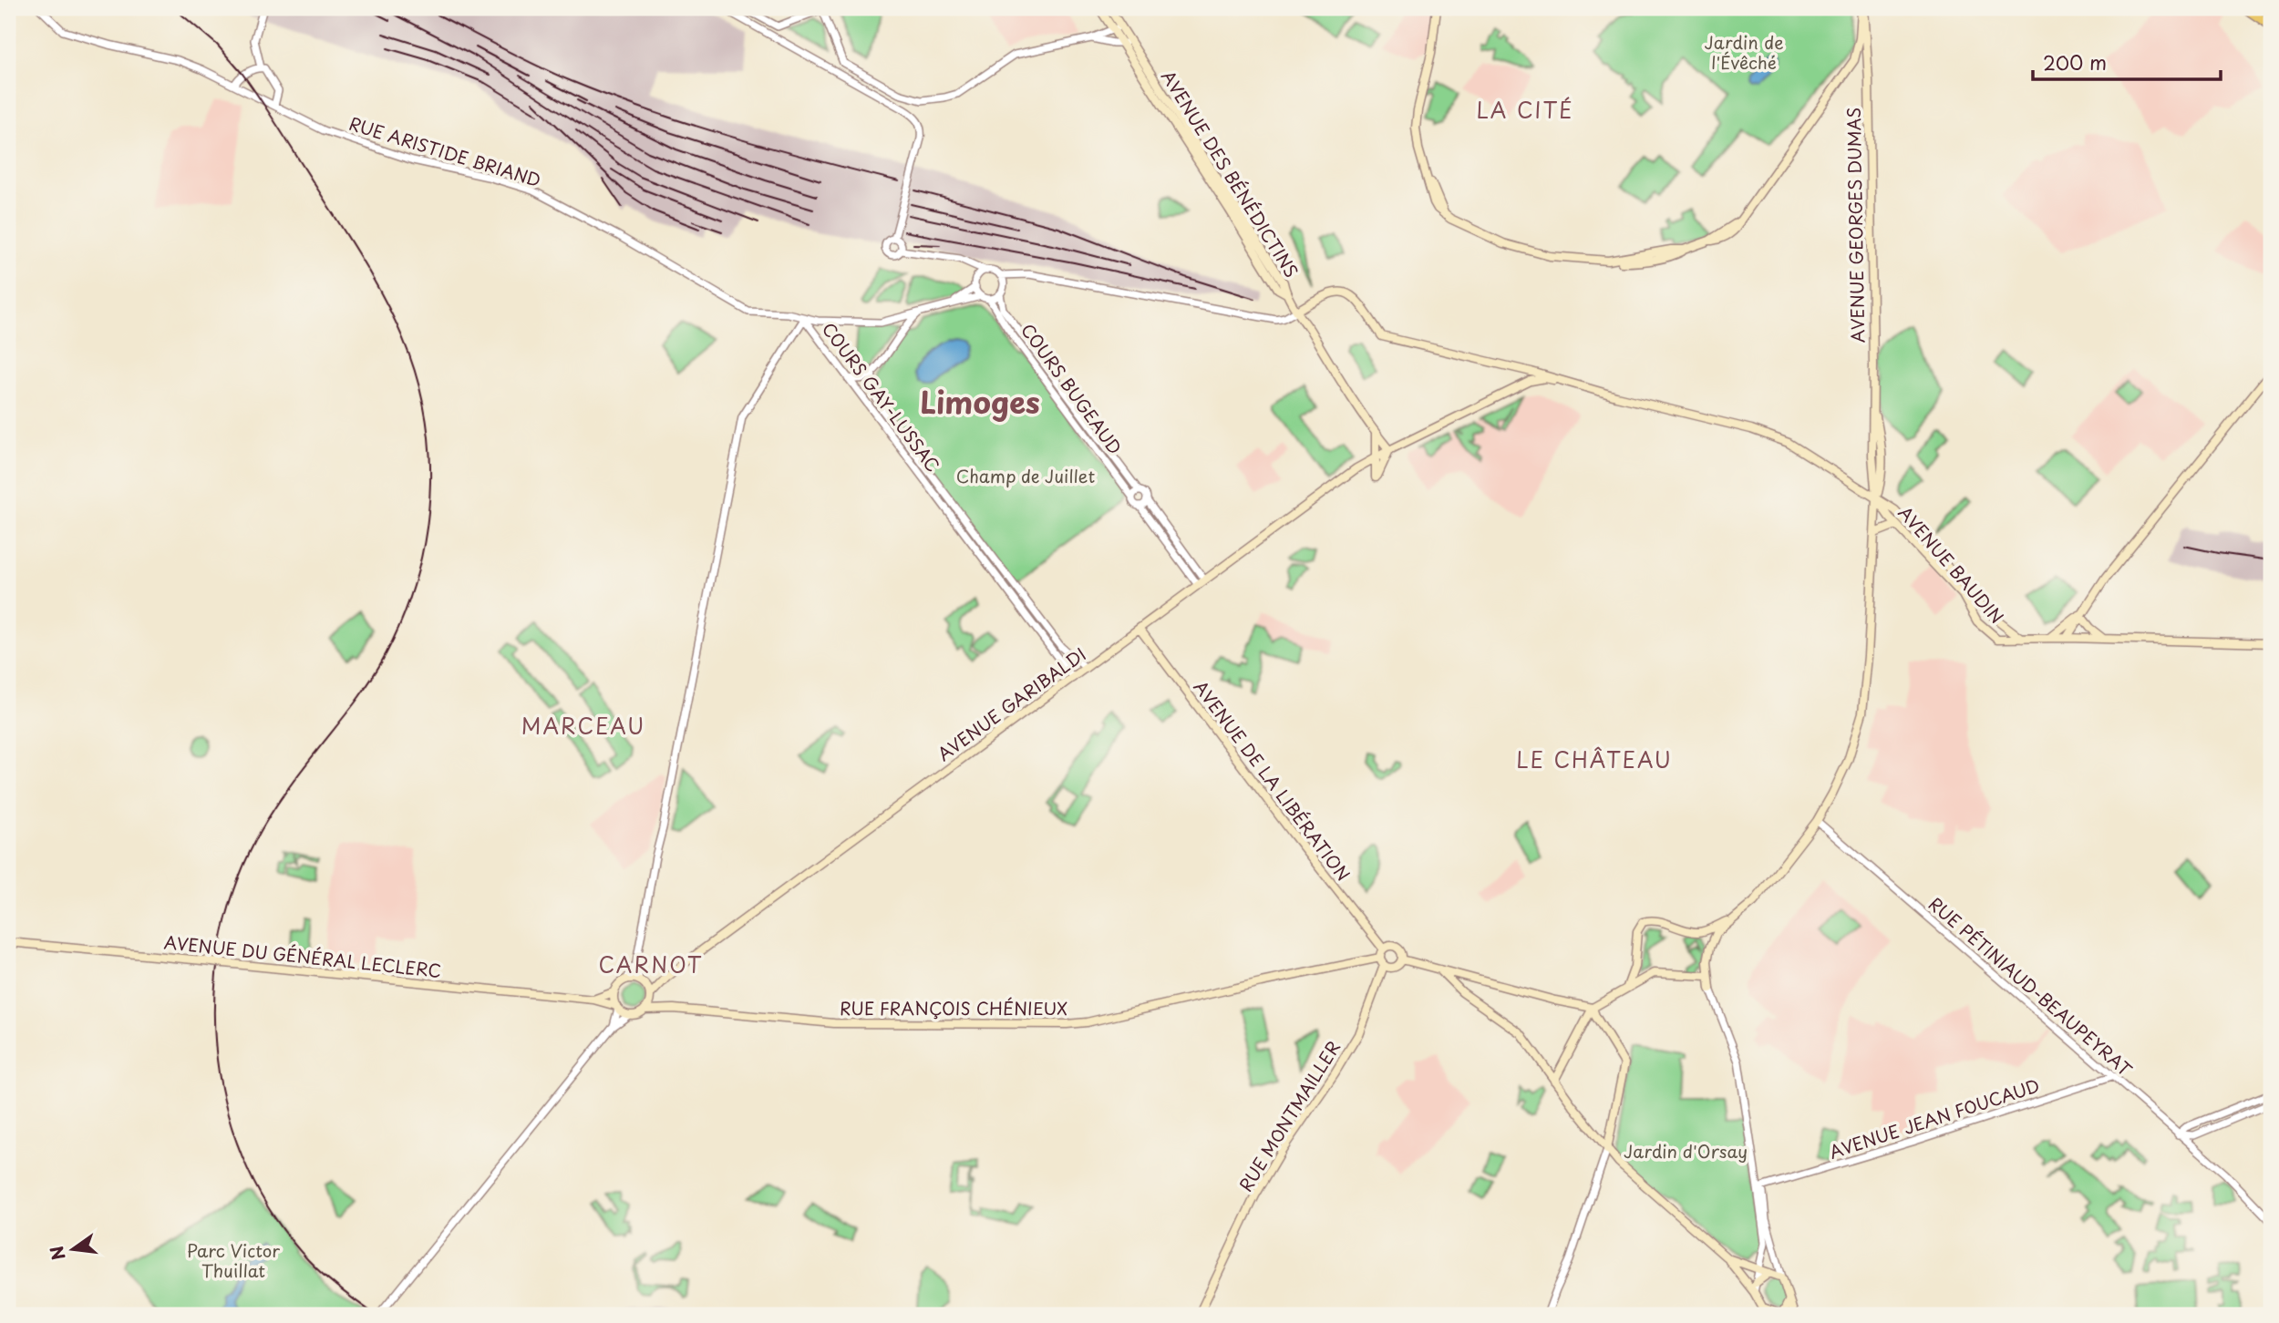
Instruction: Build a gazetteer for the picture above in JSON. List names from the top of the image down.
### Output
{
  "streets": {
    "main road": [
      "AVENUE DES BÉNÉDICTINS",
      "AVENUE GEORGES DUMAS",
      "AVENUE BAUDIN",
      "AVENUE GARIBALDI",
      "AVENUE DE LA LIBÉRATION",
      "AVENUE DU GÉNÉRAL LECLERC",
      "RUE FRANÇOIS CHÉNIEUX",
      "RUE MONTMAILLER"
    ],
    "street": [
      "RUE ARISTIDE BRIAND",
      "COURS BUGEAUD",
      "COURS GAY-LUSSAC",
      "RUE PÉTINIAUD-BEAUPEYRAT",
      "AVENUE JEAN FOUCAUD"
    ]
  },
  "crossings": [
    ["RUE ARISTIDE BRIAND", "COURS BUGEAUD"],
    ["RUE ARISTIDE BRIAND", "COURS GAY-LUSSAC"],
    ["AVENUE DES BÉNÉDICTINS", "AVENUE GARIBALDI"],
    ["AVENUE GEORGES DUMAS", "AVENUE BAUDIN"],
    ["AVENUE GEORGES DUMAS", "RUE PÉTINIAUD-BEAUPEYRAT"],
    ["COURS GAY-LUSSAC", "AVENUE GARIBALDI"],
    ["AVENUE GARIBALDI", "AVENUE DE LA LIBÉRATION"],
    ["AVENUE GARIBALDI", "AVENUE DU GÉNÉRAL LECLERC"],
    ["AVENUE GARIBALDI", "RUE FRANÇOIS CHÉNIEUX"],
    ["AVENUE DE LA LIBÉRATION", "RUE FRANÇOIS CHÉNIEUX"],
    ["AVENUE DE LA LIBÉRATION", "RUE MONTMAILLER"],
    ["AVENUE DU GÉNÉRAL LECLERC", "RUE FRANÇOIS CHÉNIEUX"],
    ["RUE PÉTINIAUD-BEAUPEYRAT", "AVENUE JEAN FOUCAUD"],
    ["RUE FRANÇOIS CHÉNIEUX", "RUE MONTMAILLER"]
  ],
  "districts": [
    "LA CITÉ",
    "Limoges",
    "MARCEAU",
    "LE CHÂTEAU",
    "CARNOT"
  ],
  "parks": [
    "Jardin de l'Évêché",
    "Champ de Juillet",
    "Jardin d'Orsay",
    "Parc Victor Thuillat"
  ],
  "scale_bar": "200 m",
  "north": "left"
}
